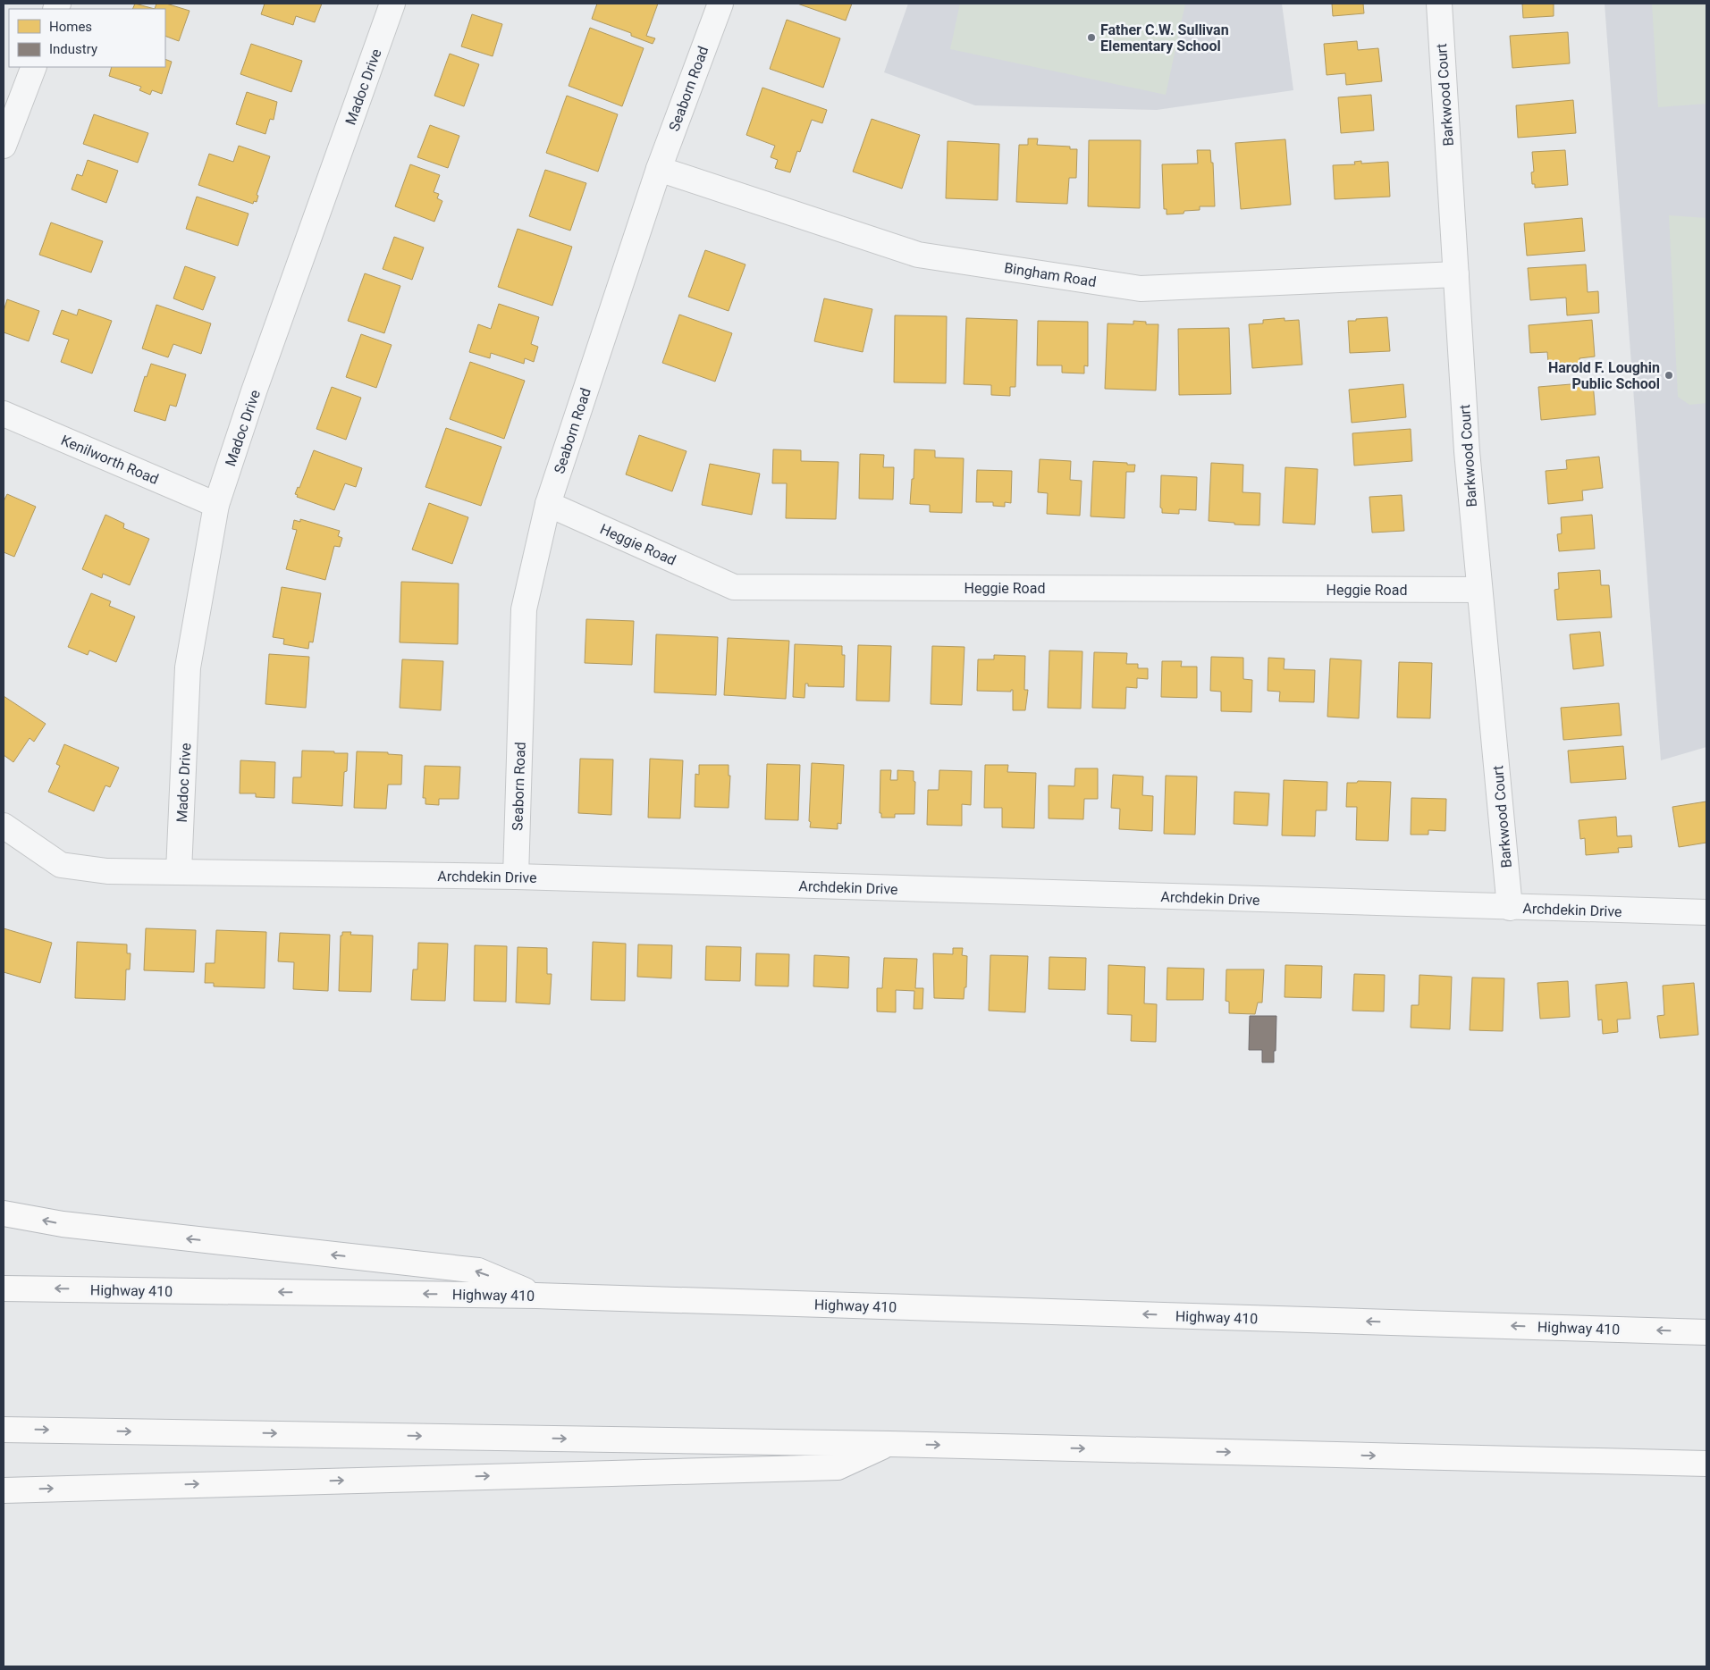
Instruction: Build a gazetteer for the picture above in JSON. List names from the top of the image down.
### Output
{
  "streets": {
    "highway": ["Highway 410"],
    "street": [
      "Madoc Drive",
      "Seaborn Road",
      "Barkwood Court",
      "Bingham Road",
      "Kenilworth Road",
      "Heggie Road",
      "Archdekin Drive"
    ]
  },
  "crossings": [
    ["Madoc Drive", "Kenilworth Road"],
    ["Madoc Drive", "Archdekin Drive"],
    ["Seaborn Road", "Bingham Road"],
    ["Seaborn Road", "Heggie Road"],
    ["Seaborn Road", "Archdekin Drive"],
    ["Barkwood Court", "Bingham Road"],
    ["Barkwood Court", "Heggie Road"],
    ["Barkwood Court", "Archdekin Drive"]
  ],
  "places": ["Father C.W. Sullivan Elementary School", "Harold F. Loughin Public School"],
  "legend": ["Homes", "Industry"]
}
